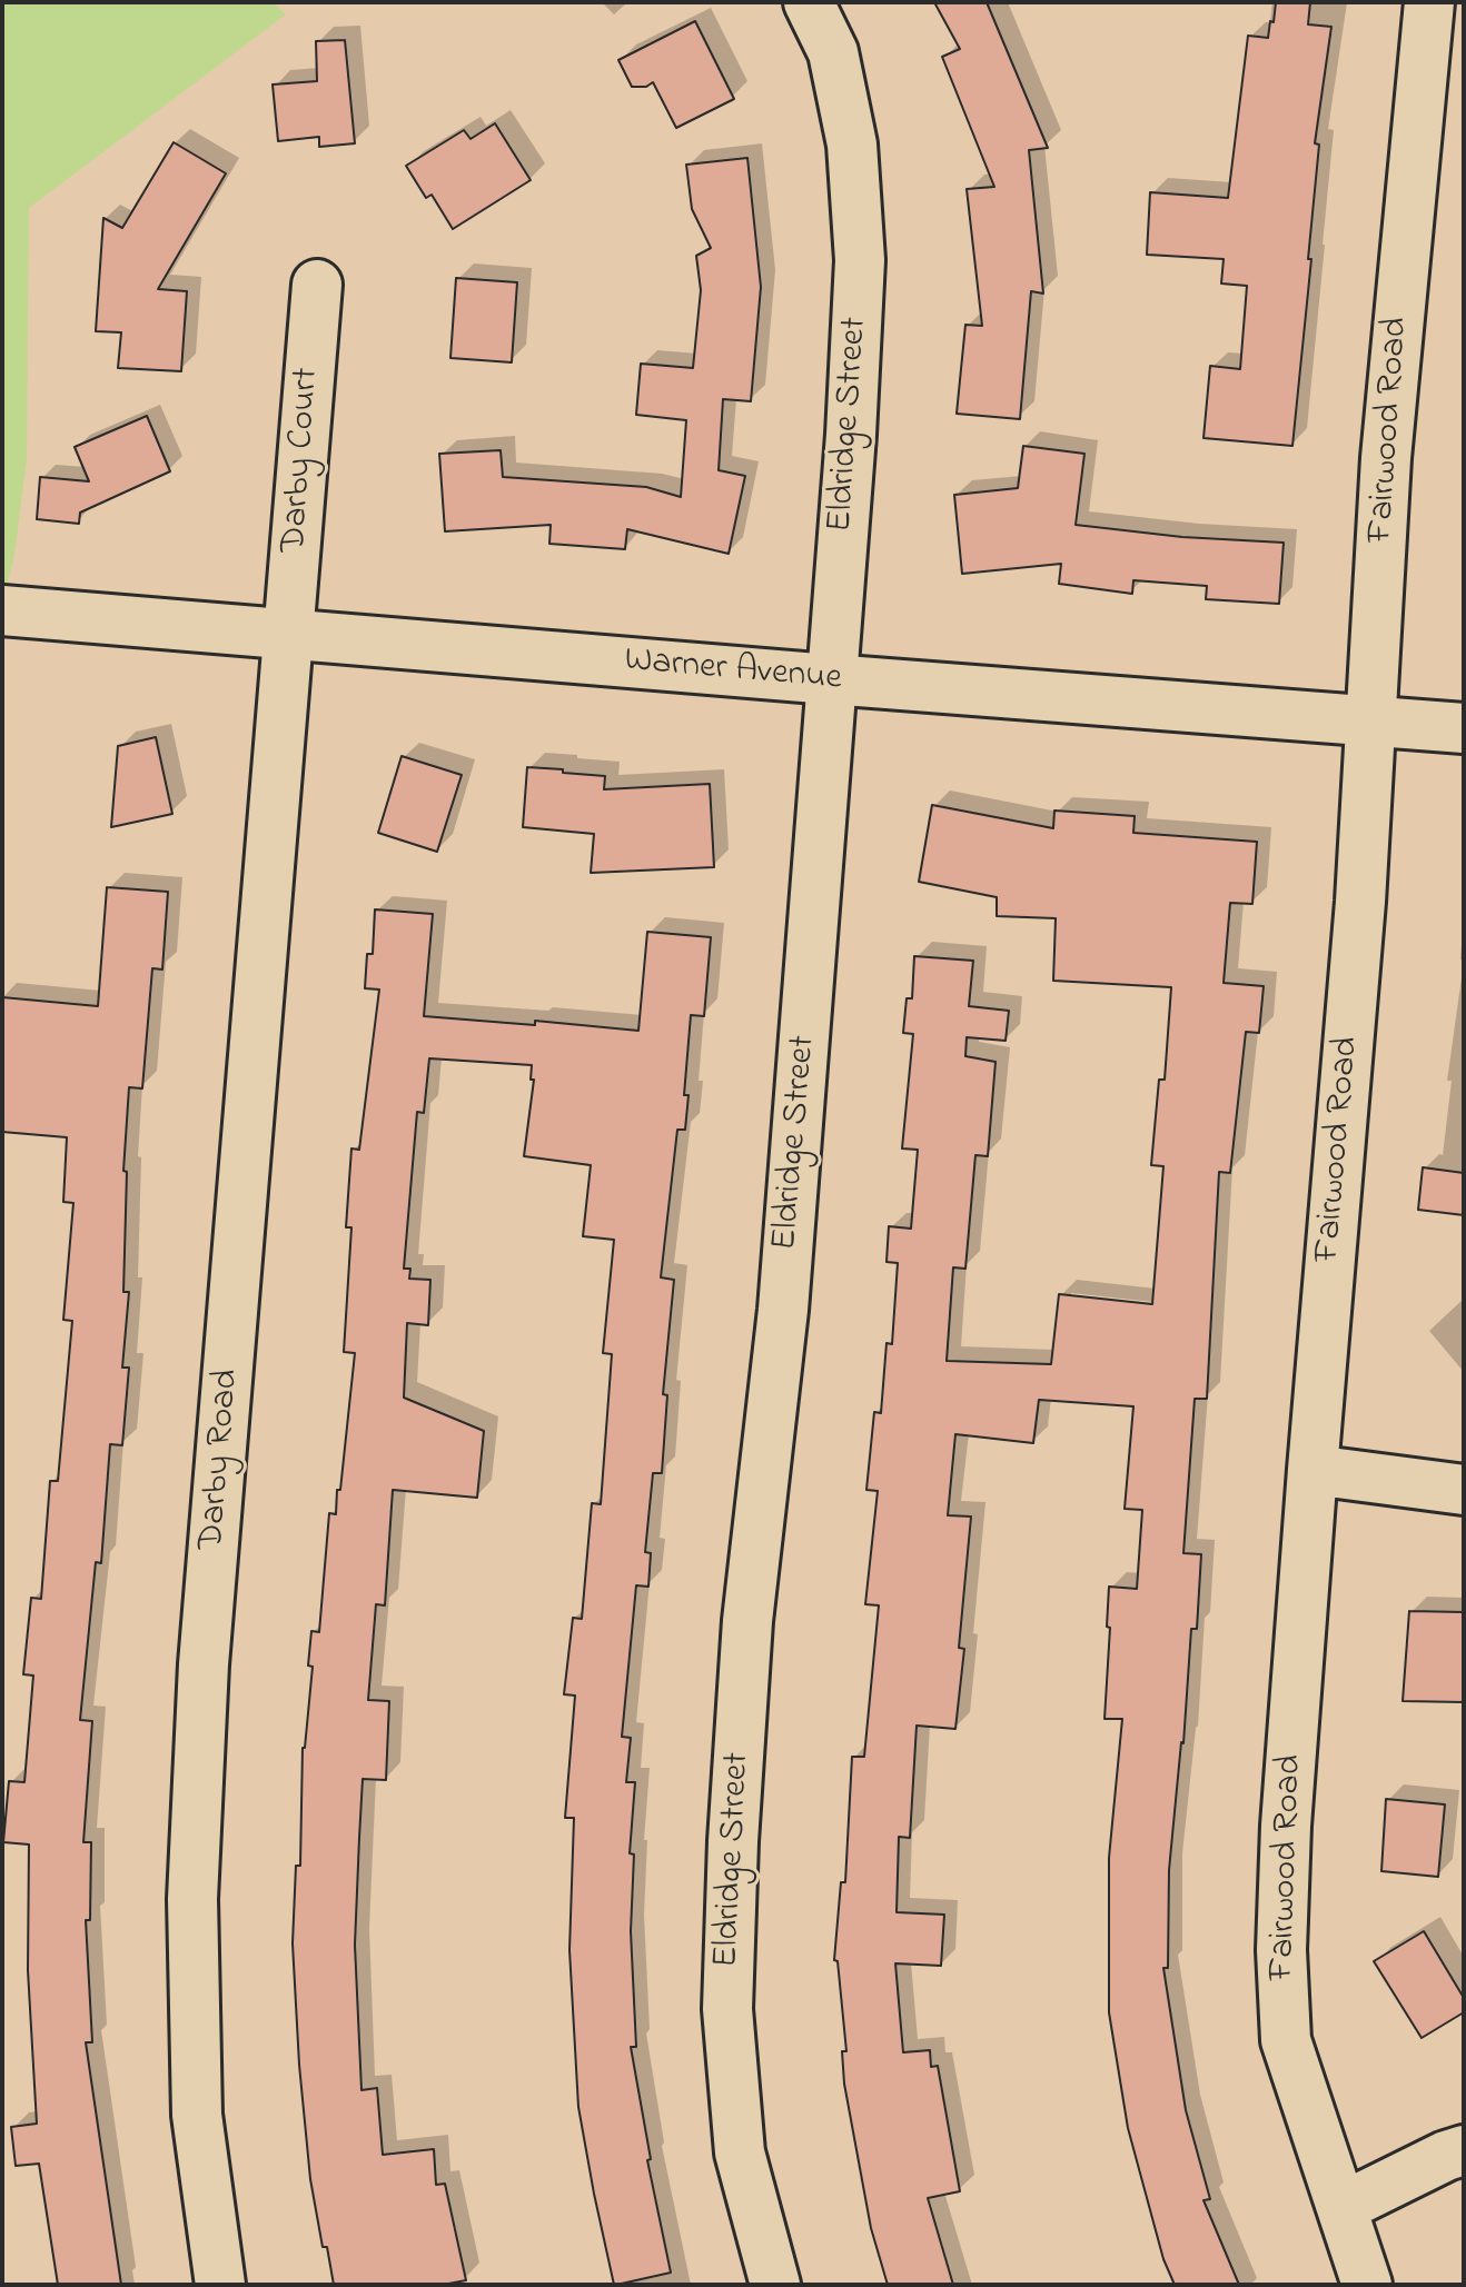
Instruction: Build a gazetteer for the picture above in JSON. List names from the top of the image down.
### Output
{
  "streets": {
    "street": [
      "Eldridge Street",
      "Fairwood Road",
      "Darby Court",
      "Warner Avenue",
      "Darby Road"
    ]
  },
  "crossings": [
    ["Eldridge Street", "Warner Avenue"],
    ["Fairwood Road", "Warner Avenue"],
    ["Darby Court", "Warner Avenue"],
    ["Darby Court", "Darby Road"],
    ["Warner Avenue", "Darby Road"]
  ]
}
